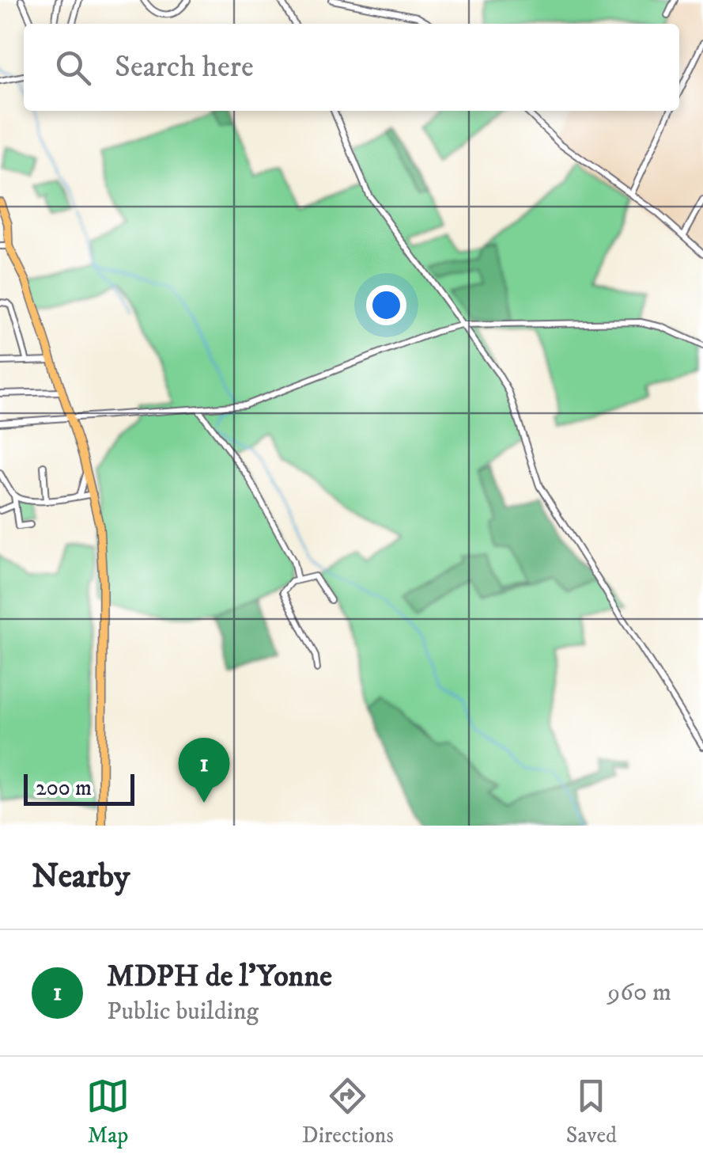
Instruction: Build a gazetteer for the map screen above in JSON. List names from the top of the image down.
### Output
{
  "scale_bar": "200 m",
  "page": {
    "search": "Search here",
    "pins": "1",
    "scale": "200 m",
    "heading": "Nearby",
    "list": [
      {
        "mark": "1",
        "name": "MDPH de l'Yonne",
        "note": "Public building",
        "value": "960 m"
      }
    ],
    "nav": ["Map", "Directions", "Saved"]
  }
}
